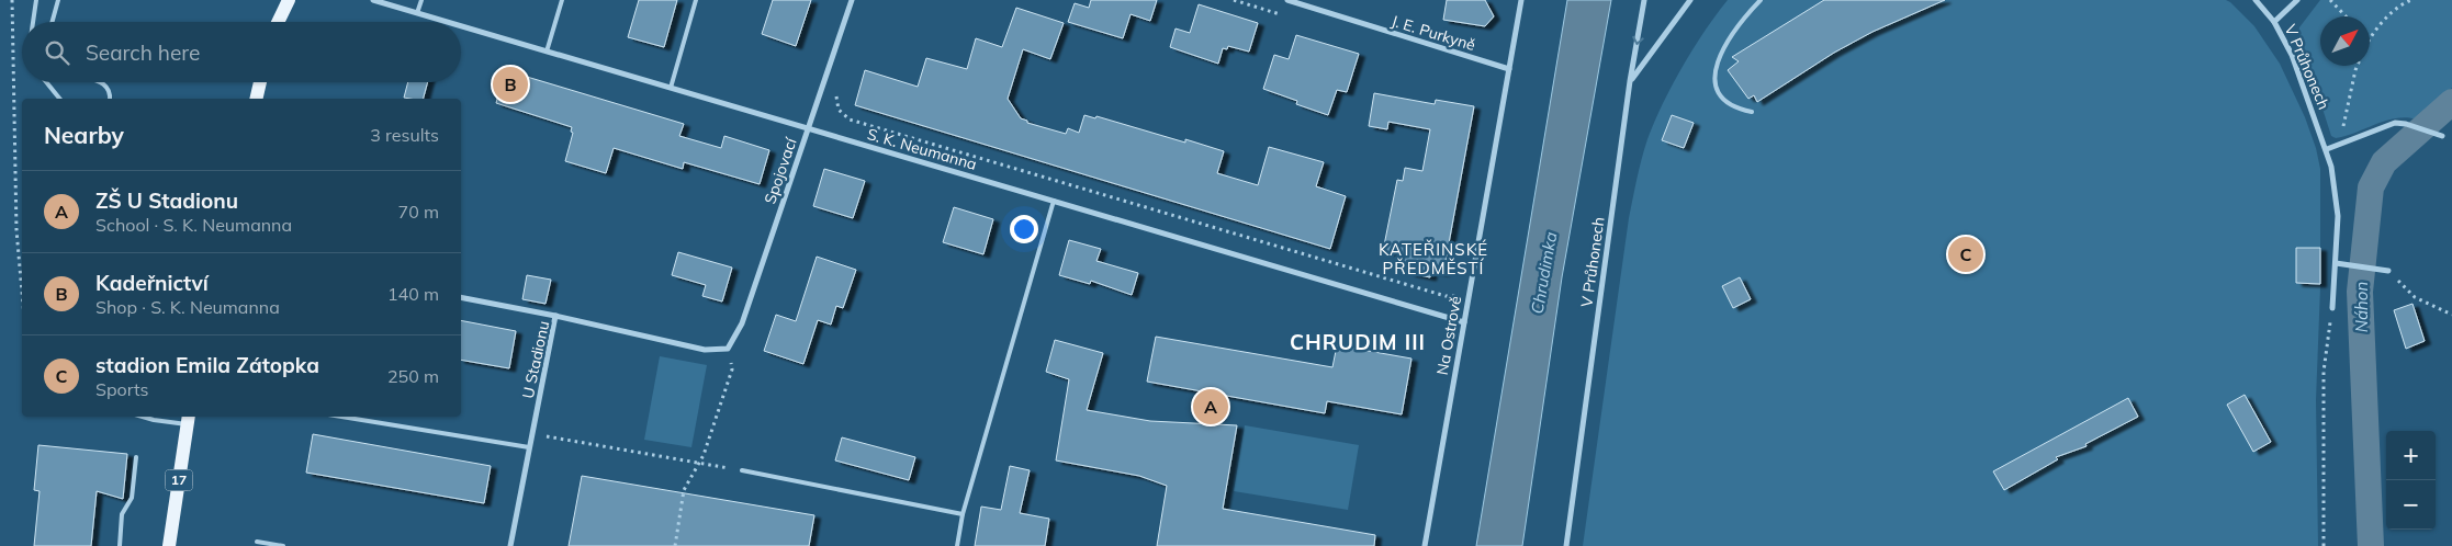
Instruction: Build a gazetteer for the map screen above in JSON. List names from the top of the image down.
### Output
{
  "streets": {
    "main road": ["17"],
    "street": [
      "J. E. Purkyně",
      "V Průhonech",
      "S. K. Neumanna",
      "Spojovací",
      "Na Ostrově",
      "U Stadionu"
    ]
  },
  "crossings": [
    ["J. E. Purkyně", "Na Ostrově"],
    ["S. K. Neumanna", "Spojovací"],
    ["S. K. Neumanna", "Na Ostrově"],
    ["Spojovací", "U Stadionu"]
  ],
  "districts": ["KATEŘINSKÉ PŘEDMĚSTÍ", "CHRUDIM III"],
  "water": ["Chrudimka", "Náhon"],
  "north": "top right",
  "page": {
    "search": "Search here",
    "pins": ["B", "C", "A"],
    "heading": ["Nearby", "3 results"],
    "list": [
      {
        "mark": "A",
        "name": "ZŠ U Stadionu",
        "note": "School · S. K. Neumanna",
        "value": "70 m"
      },
      {
        "mark": "B",
        "name": "Kadeřnictví",
        "note": "Shop · S. K. Neumanna",
        "value": "140 m"
      },
      {
        "mark": "C",
        "name": "stadion Emila Zátopka",
        "note": "Sports",
        "value": "250 m"
      }
    ],
    "map_buttons": ["+", "−"]
  }
}
